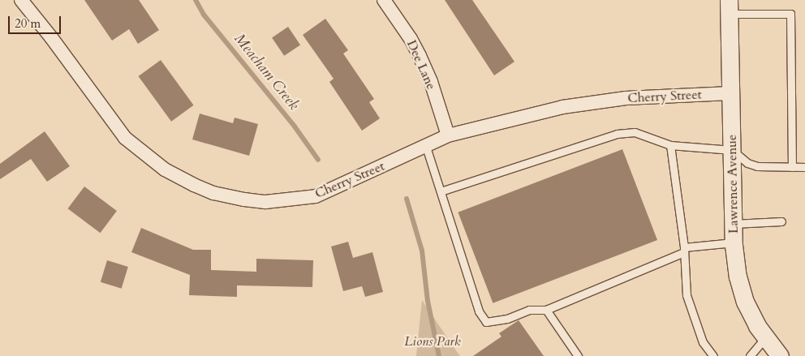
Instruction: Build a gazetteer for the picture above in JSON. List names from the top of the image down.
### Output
{
  "streets": {
    "street": ["Dee Lane", "Cherry Street", "Lawrence Avenue"]
  },
  "crossings": [
    ["Dee Lane", "Cherry Street"],
    ["Cherry Street", "Lawrence Avenue"]
  ],
  "water": ["Meacham Creek"],
  "parks": ["Lions Park"],
  "scale_bar": "20 m"
}
